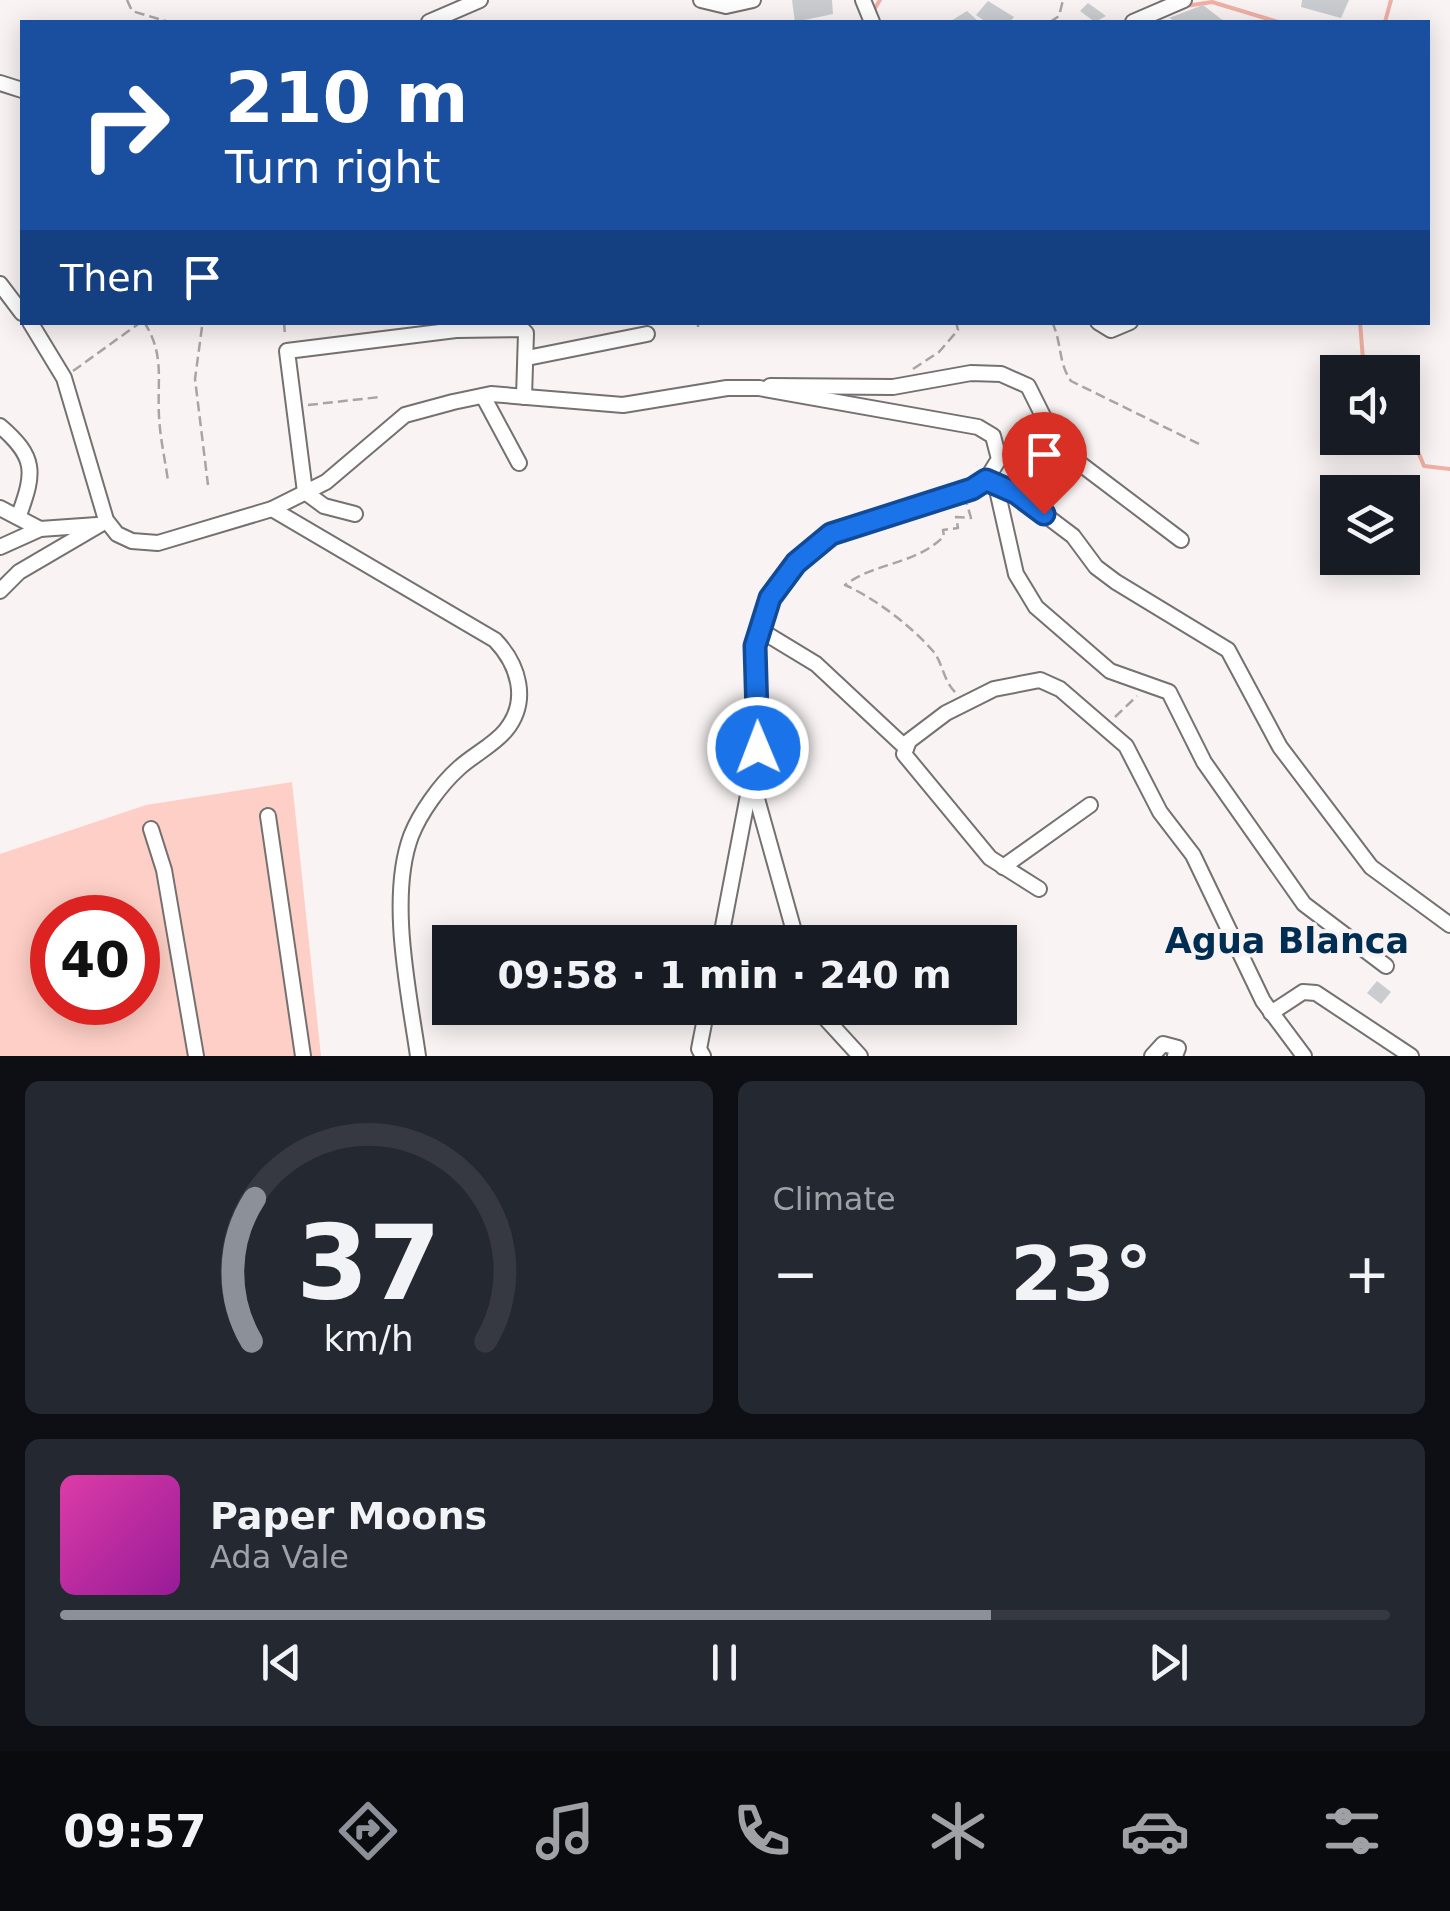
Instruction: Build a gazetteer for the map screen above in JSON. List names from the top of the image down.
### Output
{
  "districts": ["Agua Blanca"],
  "page": {
    "turn": ["210 m", "Turn right"],
    "then": "Then",
    "limit": "40",
    "trip": "09:58 · 1 min · 240 m",
    "tile": "Climate",
    "heat": ["−", "23°", "+"],
    "song": ["Paper Moons", "Ada Vale"],
    "tabs": "09:57",
    "gauge": ["37", "km/h"]
  }
}
